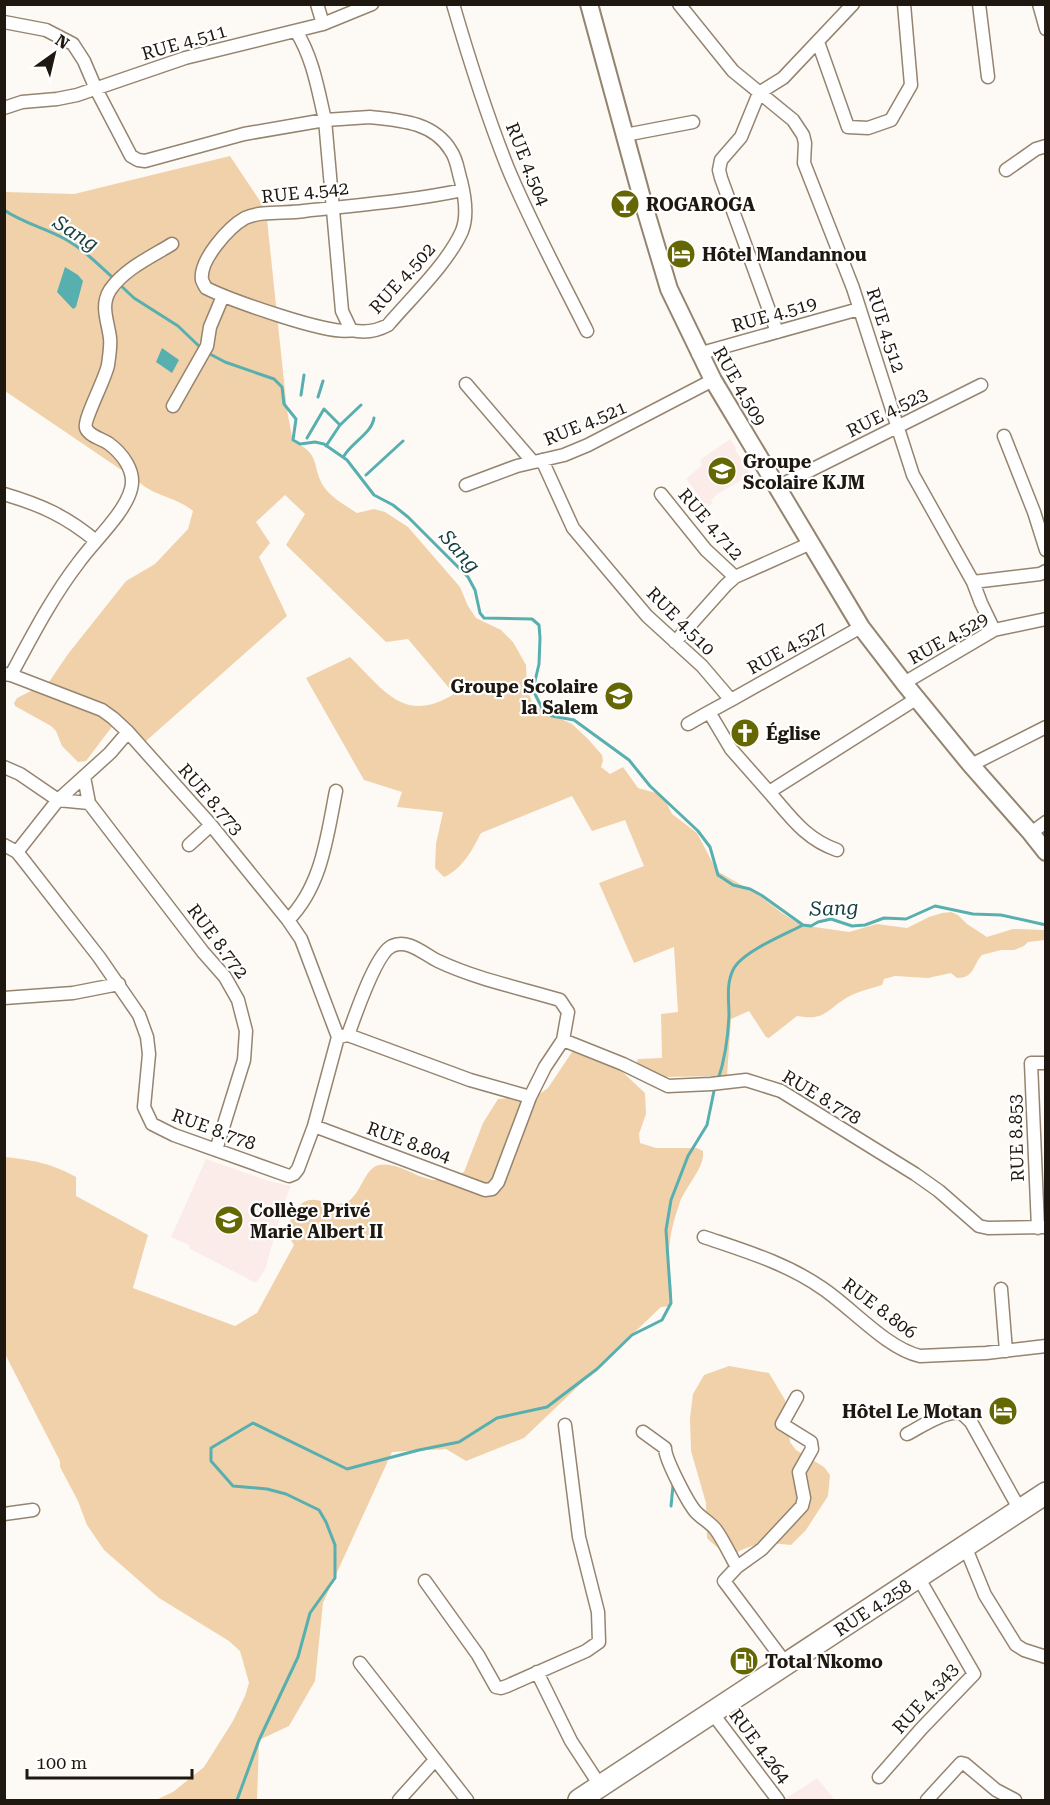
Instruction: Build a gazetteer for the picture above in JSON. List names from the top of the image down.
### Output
{
  "streets": {
    "highway": ["RUE 4.258"],
    "street": [
      "RUE 4.511",
      "RUE 4.504",
      "RUE 4.542",
      "RUE 4.502",
      "RUE 4.519",
      "RUE 4.512",
      "RUE 4.509",
      "RUE 4.523",
      "RUE 4.521",
      "RUE 4.712",
      "RUE 4.510",
      "RUE 4.529",
      "RUE 4.527",
      "RUE 8.773",
      "RUE 8.772",
      "RUE 8.778",
      "RUE 8.853",
      "RUE 8.804",
      "RUE 8.806",
      "RUE 4.343",
      "RUE 4.264"
    ]
  },
  "crossings": [
    ["RUE 4.511", "RUE 4.502"],
    ["RUE 4.542", "RUE 4.502"],
    ["RUE 4.519", "RUE 4.512"],
    ["RUE 4.519", "RUE 4.509"],
    ["RUE 4.512", "RUE 4.523"],
    ["RUE 4.512", "RUE 4.529"],
    ["RUE 4.509", "RUE 4.523"],
    ["RUE 4.509", "RUE 4.521"],
    ["RUE 4.509", "RUE 4.529"],
    ["RUE 4.509", "RUE 4.527"],
    ["RUE 4.521", "RUE 4.510"],
    ["RUE 4.510", "RUE 4.527"],
    ["RUE 8.773", "RUE 8.778"],
    ["RUE 8.772", "RUE 8.778"],
    ["RUE 8.778", "RUE 8.853"],
    ["RUE 8.778", "RUE 8.804"],
    ["RUE 4.258", "RUE 4.343"],
    ["RUE 4.258", "RUE 4.264"]
  ],
  "water": ["Sang"],
  "places": {
    "bar": ["ROGAROGA"],
    "hotel": ["Hôtel Mandannou", "Hôtel Le Motan"],
    "school or university": ["Groupe Scolaire KJM", "Groupe Scolaire la Salem", "Collège Privé Marie Albert II"],
    "church": ["Église"],
    "fuel station": ["Total Nkomo"]
  },
  "scale_bar": "100 m",
  "north": "top right"
}
